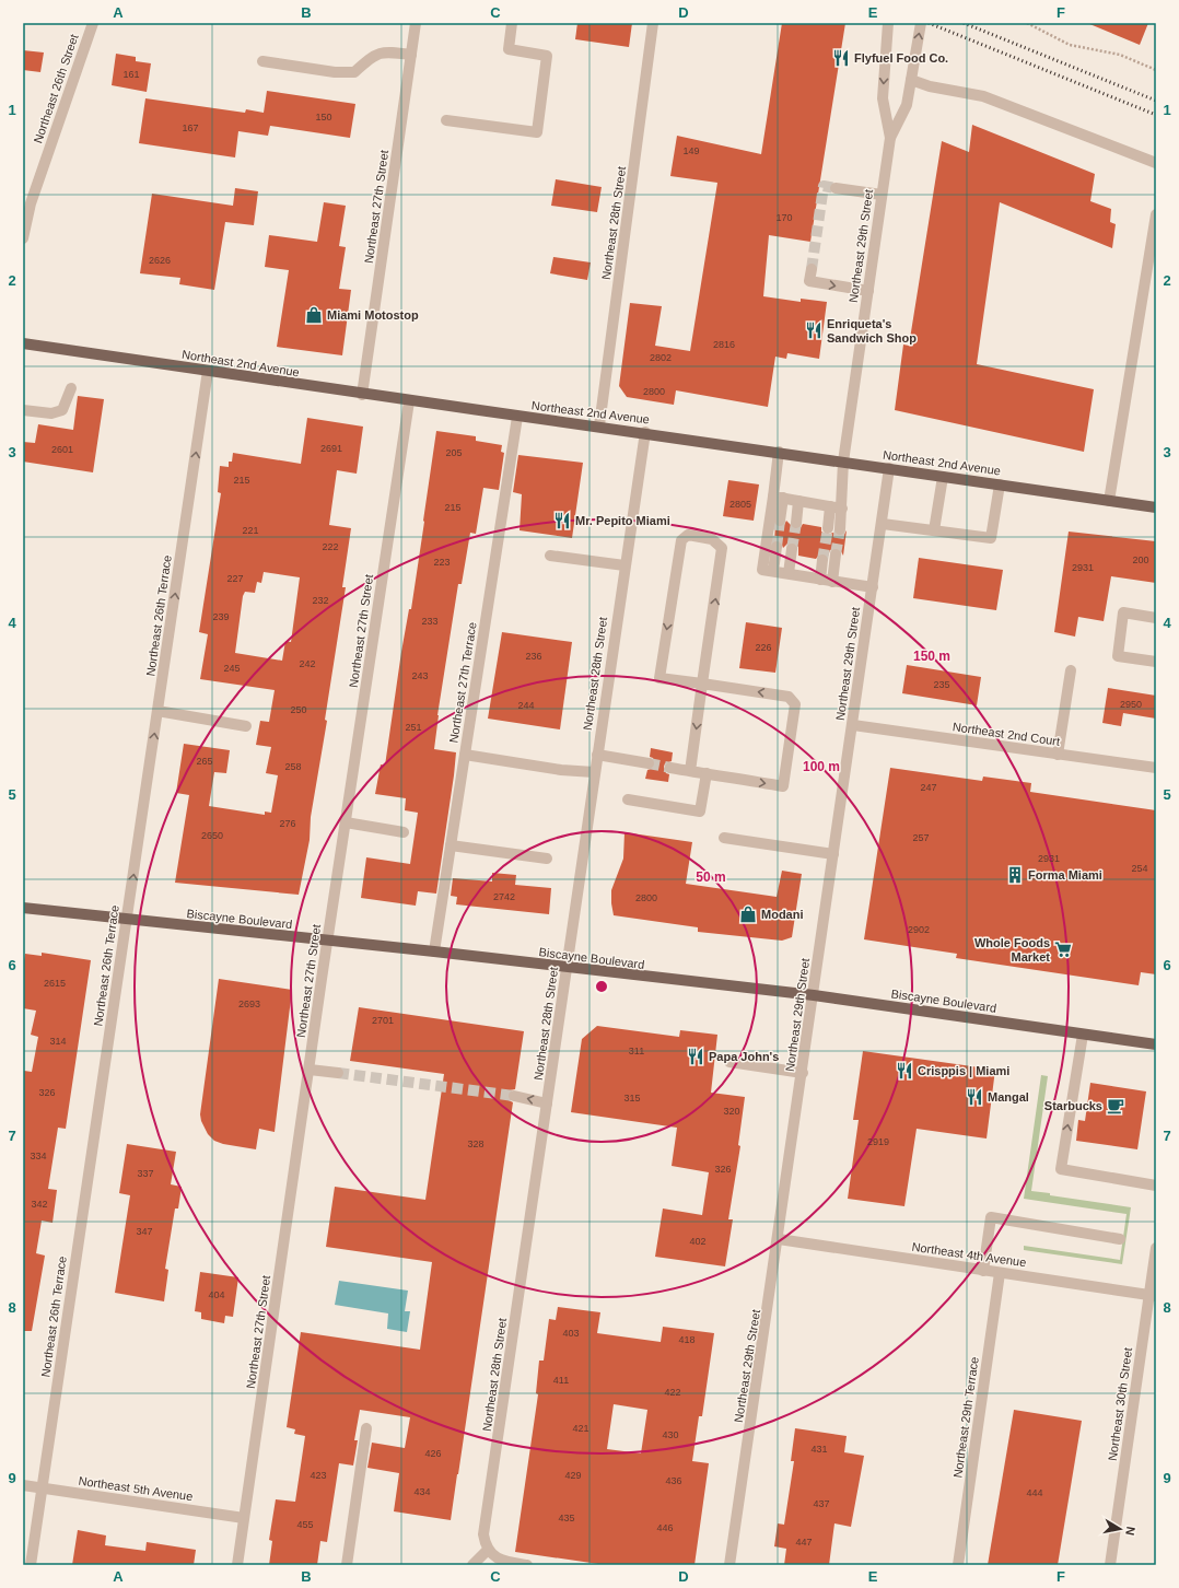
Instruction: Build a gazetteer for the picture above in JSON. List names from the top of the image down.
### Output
{
  "streets": {
    "main road": ["Northeast 2nd Avenue", "Biscayne Boulevard"],
    "street": [
      "Northeast 26th Street",
      "Northeast 27th Street",
      "Northeast 28th Street",
      "Northeast 29th Street",
      "Northeast 26th Terrace",
      "Northeast 27th Terrace",
      "Northeast 2nd Court",
      "Northeast 4th Avenue",
      "Northeast 30th Street",
      "Northeast 29th Terrace",
      "Northeast 5th Avenue"
    ]
  },
  "crossings": [
    ["Northeast 27th Street", "Northeast 2nd Avenue"],
    ["Northeast 27th Street", "Biscayne Boulevard"],
    ["Northeast 27th Street", "Northeast 5th Avenue"],
    ["Northeast 28th Street", "Northeast 2nd Avenue"],
    ["Northeast 28th Street", "Biscayne Boulevard"],
    ["Northeast 29th Street", "Northeast 2nd Avenue"],
    ["Northeast 29th Street", "Northeast 2nd Court"],
    ["Northeast 29th Street", "Biscayne Boulevard"],
    ["Northeast 29th Street", "Northeast 4th Avenue"],
    ["Northeast 2nd Avenue", "Northeast 26th Terrace"],
    ["Northeast 2nd Avenue", "Northeast 27th Terrace"],
    ["Northeast 26th Terrace", "Biscayne Boulevard"],
    ["Northeast 26th Terrace", "Northeast 5th Avenue"],
    ["Northeast 27th Terrace", "Biscayne Boulevard"],
    ["Northeast 4th Avenue", "Northeast 30th Street"],
    ["Northeast 4th Avenue", "Northeast 29th Terrace"]
  ],
  "one_way": ["Northeast 26th Terrace"],
  "places": {
    "restaurant": [
      "Flyfuel Food Co.",
      "Enriqueta's Sandwich Shop",
      "Mr. Pepito Miami",
      "Papa John's",
      "Crisppis | Miami",
      "Mangal"
    ],
    "shop": ["Miami Motostop", "Modani"],
    "building": ["Forma Miami"],
    "supermarket": ["Whole Foods Market"],
    "cafe": ["Starbucks"]
  },
  "house_numbers": [
    "161",
    "150",
    "167",
    "149",
    "170",
    "2626",
    "2816",
    "2802",
    "2800",
    "2691",
    "2601",
    "205",
    "215",
    "2805",
    "215",
    "221",
    "222",
    "200",
    "223",
    "2931",
    "227",
    "232",
    "239",
    "233",
    "226",
    "236",
    "242",
    "245",
    "243",
    "235",
    "2950",
    "244",
    "250",
    "251",
    "265",
    "258",
    "247",
    "276",
    "2650",
    "257",
    "2931",
    "254",
    "2742",
    "2800",
    "2902",
    "2615",
    "2693",
    "2701",
    "314",
    "311",
    "326",
    "315",
    "320",
    "2919",
    "328",
    "334",
    "326",
    "337",
    "342",
    "347",
    "402",
    "404",
    "403",
    "418",
    "411",
    "422",
    "421",
    "430",
    "431",
    "426",
    "423",
    "429",
    "436",
    "434",
    "444",
    "437",
    "435",
    "455",
    "446",
    "447"
  ],
  "north": "right",
  "grid": {
    "columns": [
      "A",
      "B",
      "C",
      "D",
      "E",
      "F"
    ],
    "rows": [
      "1",
      "2",
      "3",
      "4",
      "5",
      "6",
      "7",
      "8",
      "9"
    ]
  },
  "rings": ["150 m", "100 m", "50 m"]
}
